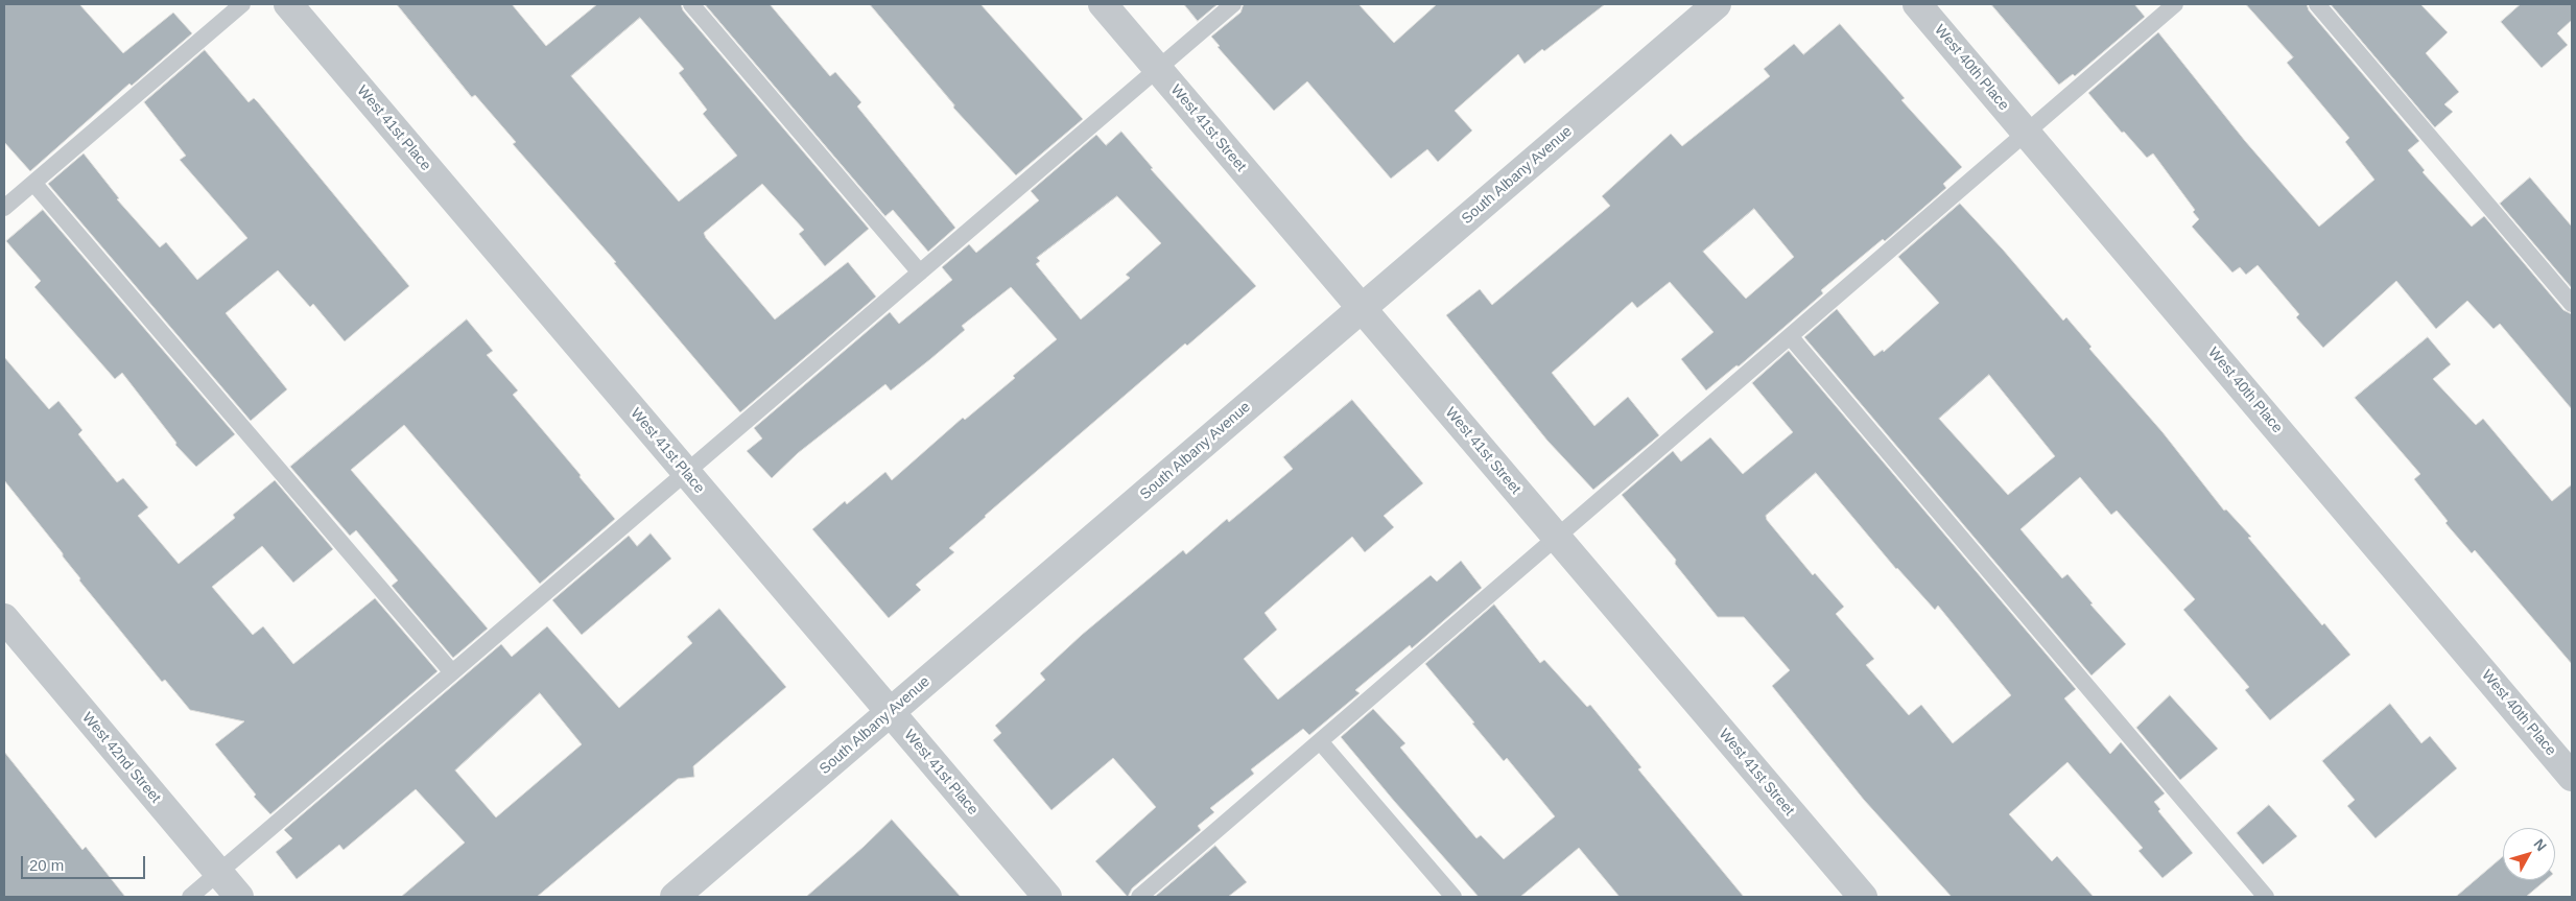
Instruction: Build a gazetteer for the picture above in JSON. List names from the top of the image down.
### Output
{
  "streets": {
    "street": [
      "West 40th Place",
      "West 41st Place",
      "West 41st Street",
      "South Albany Avenue",
      "West 42nd Street"
    ]
  },
  "crossings": [
    ["West 41st Place", "South Albany Avenue"],
    ["West 41st Street", "South Albany Avenue"]
  ],
  "scale_bar": "20 m",
  "north": "top right"
}
